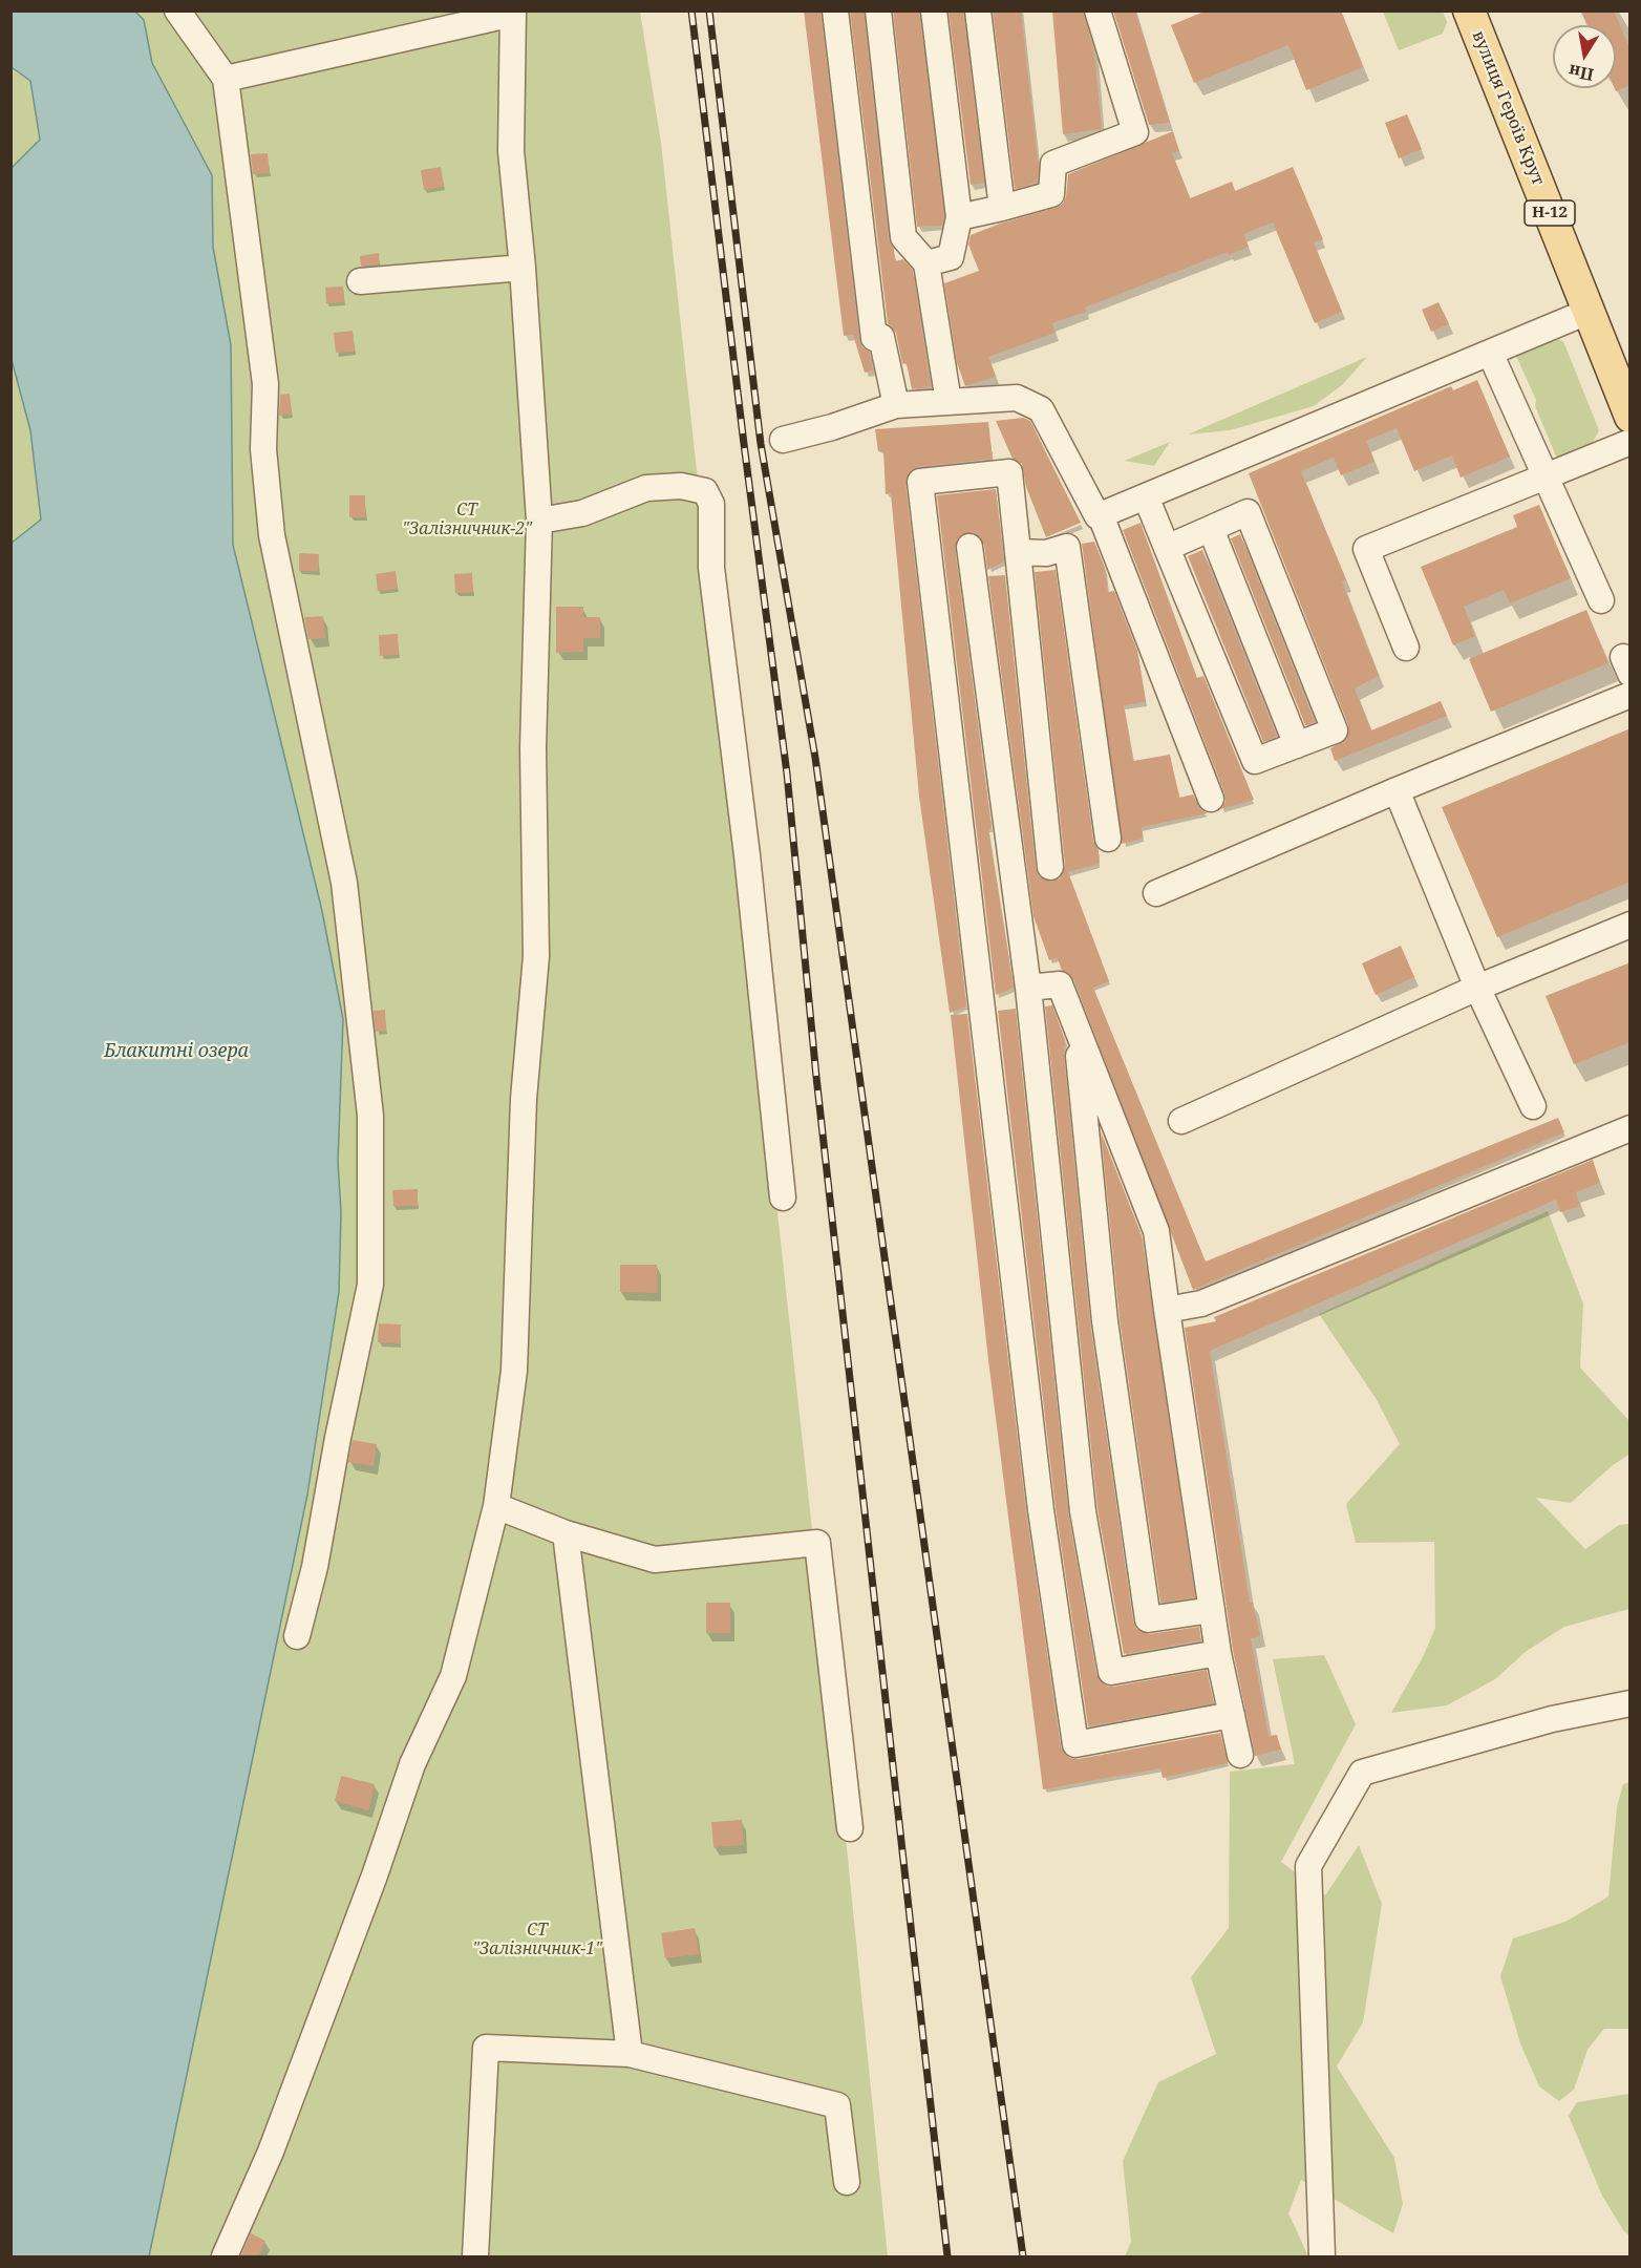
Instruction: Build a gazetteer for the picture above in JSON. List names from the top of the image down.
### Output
{
  "streets": {
    "main road": ["вулиця Героїв Крут", "Н-12"]
  },
  "water": ["Блакитні озера"],
  "parks": ["СТ \"Залізничник-2\"", "СТ \"Залізничник-1\""],
  "north": "bottom"
}
